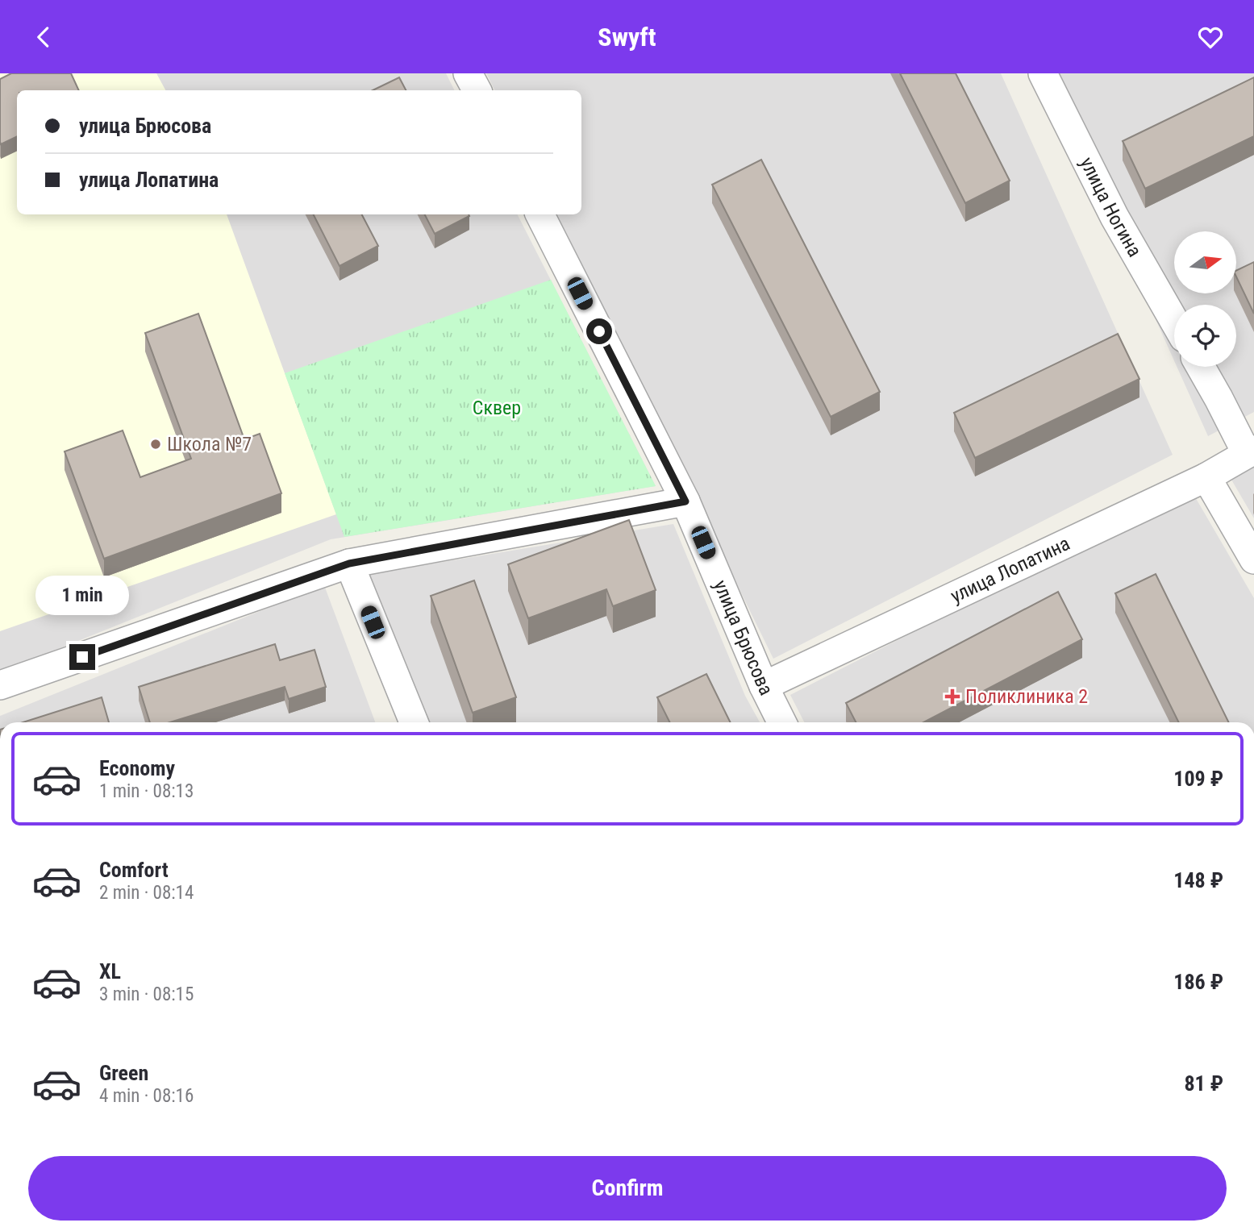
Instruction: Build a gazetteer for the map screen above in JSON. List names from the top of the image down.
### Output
{
  "streets": {
    "street": ["улица Ногина", "улица Лопатина", "улица Брюсова"]
  },
  "crossings": [
    ["улица Лопатина", "улица Брюсова"]
  ],
  "parks": ["Сквер"],
  "places": {
    "other": ["Школа №7"],
    "health": ["Поликлиника 2"]
  },
  "north": "right",
  "page": {
    "header": "Swyft",
    "banner": ["улица Брюсова", "улица Лопатина"],
    "bubble": "1 min",
    "list": [
      {
        "name": "Economy",
        "note": "1 min · 08:13",
        "value": "109 ₽"
      },
      {
        "name": "Comfort",
        "note": "2 min · 08:14",
        "value": "148 ₽"
      },
      {
        "name": "XL",
        "note": "3 min · 08:15",
        "value": "186 ₽"
      },
      {
        "name": "Green",
        "note": "4 min · 08:16",
        "value": "81 ₽"
      }
    ],
    "buttons": "Confirm"
  }
}
